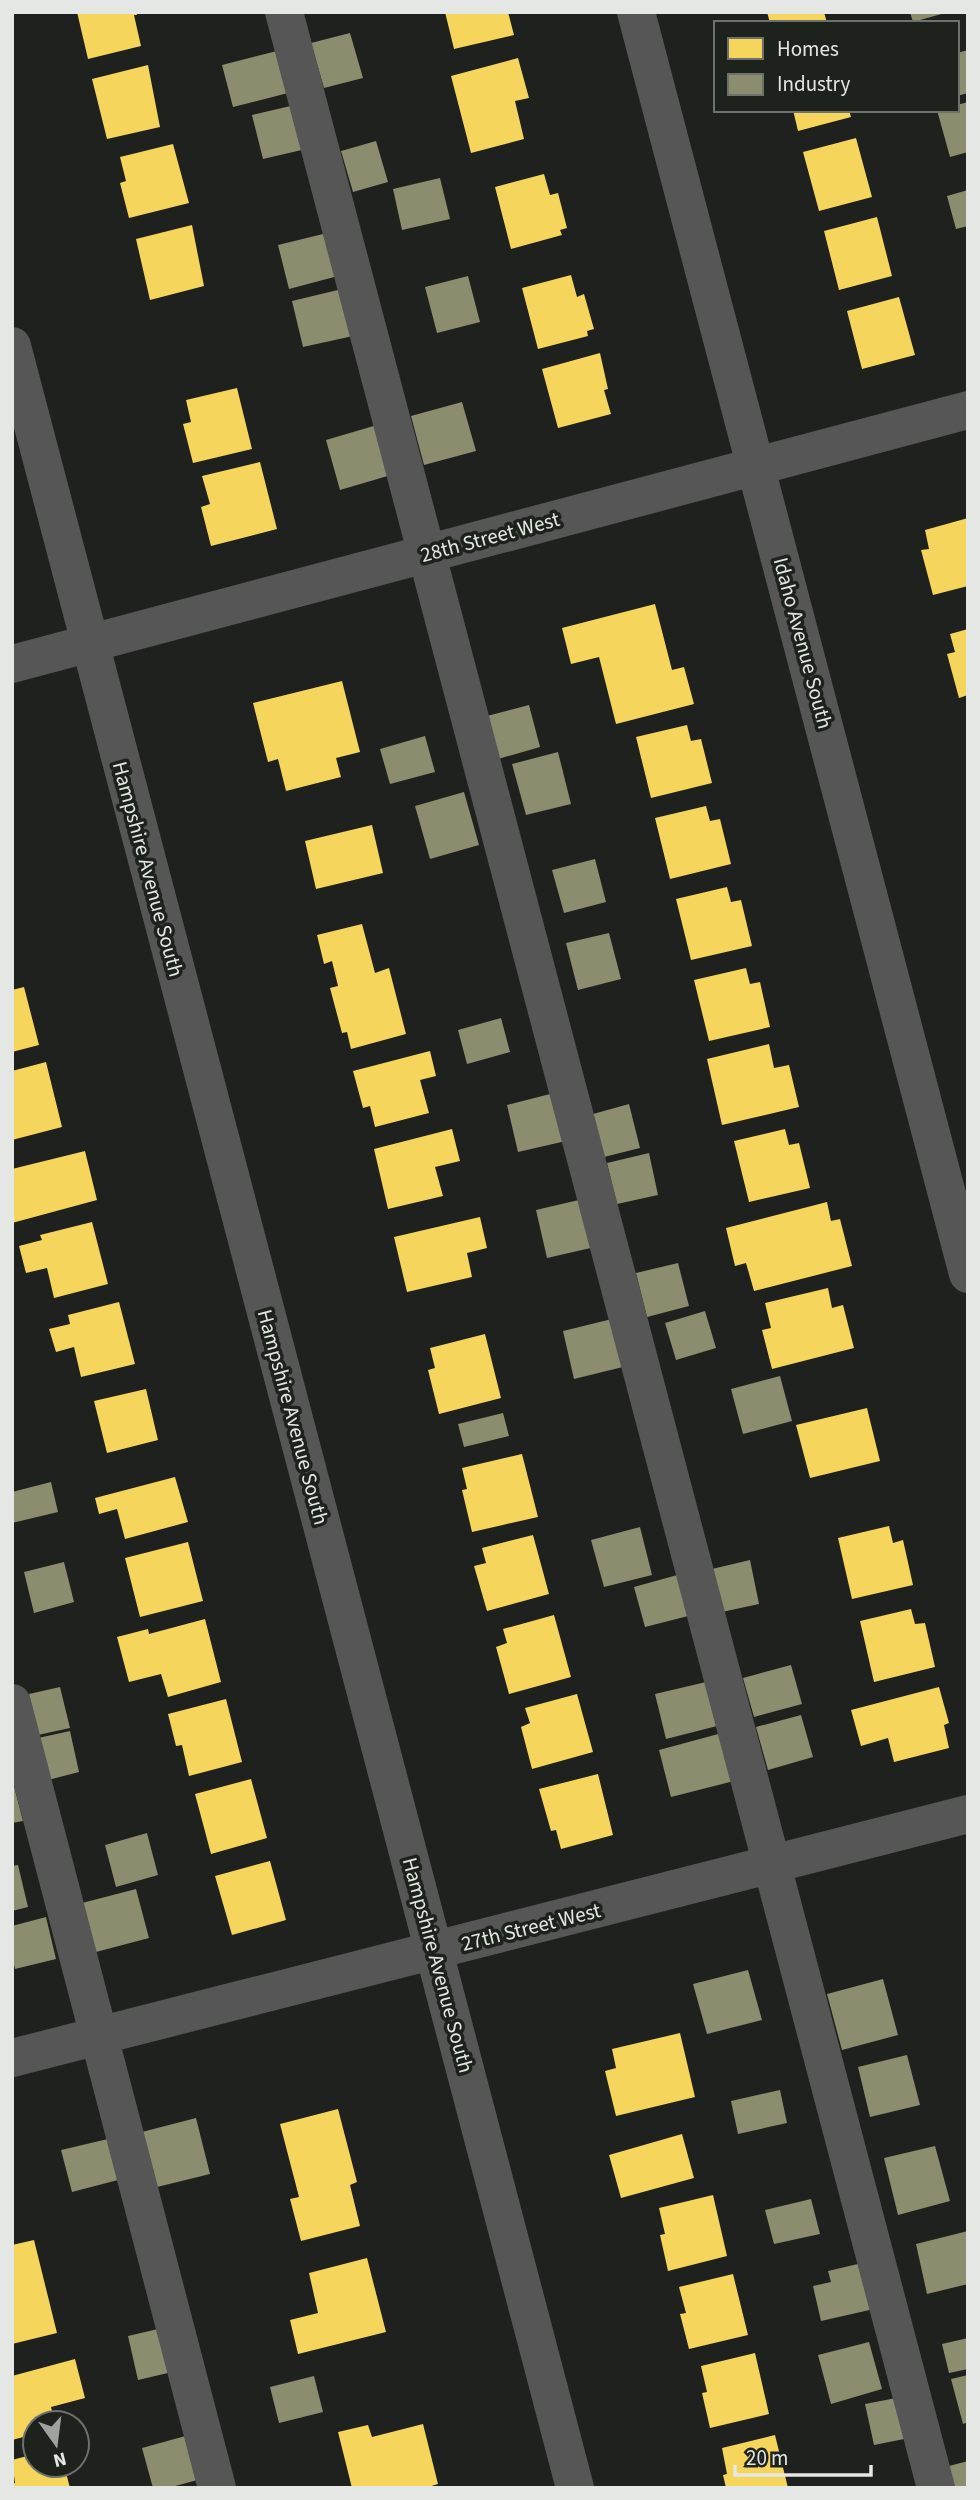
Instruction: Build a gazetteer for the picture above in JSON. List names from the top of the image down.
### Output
{
  "streets": {
    "street": [
      "28th Street West",
      "Idaho Avenue South",
      "Hampshire Avenue South",
      "27th Street West"
    ]
  },
  "crossings": [
    ["28th Street West", "Idaho Avenue South"],
    ["28th Street West", "Hampshire Avenue South"],
    ["Hampshire Avenue South", "27th Street West"]
  ],
  "legend": ["Homes", "Industry"],
  "scale_bar": "20 m",
  "north": "bottom"
}
